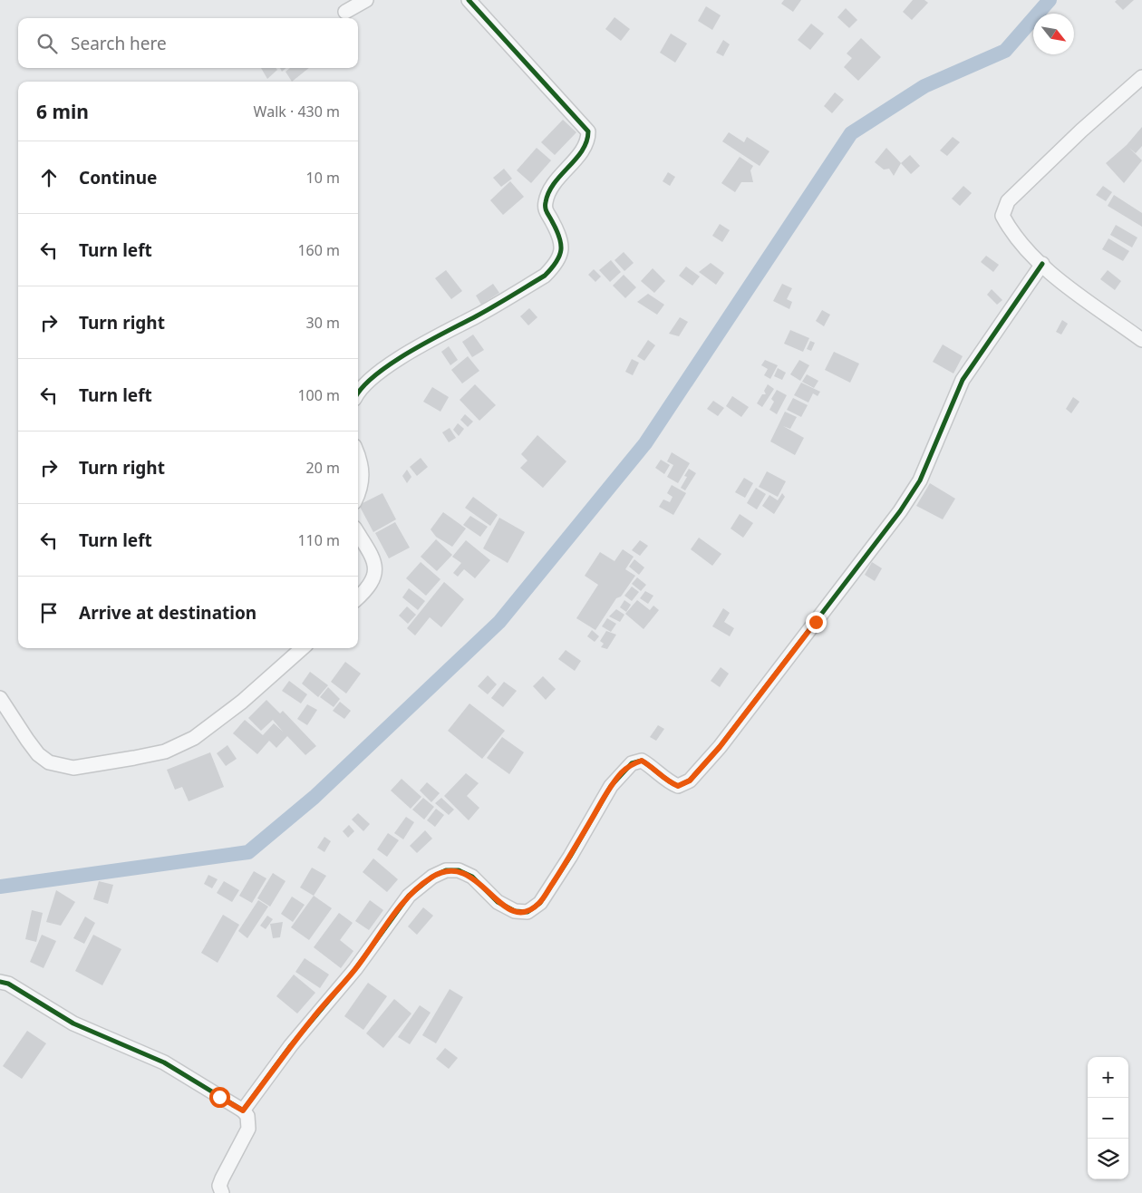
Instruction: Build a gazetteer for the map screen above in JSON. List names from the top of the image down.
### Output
{
  "north": "bottom right",
  "page": {
    "search": "Search here",
    "heading": ["6 min", "Walk · 430 m"],
    "list": [
      ["Continue", "10 m"],
      ["Turn left", "160 m"],
      ["Turn right", "30 m"],
      ["Turn left", "100 m"],
      ["Turn right", "20 m"],
      ["Turn left", "110 m"],
      "Arrive at destination"
    ],
    "map_buttons": ["+", "−"]
  }
}
